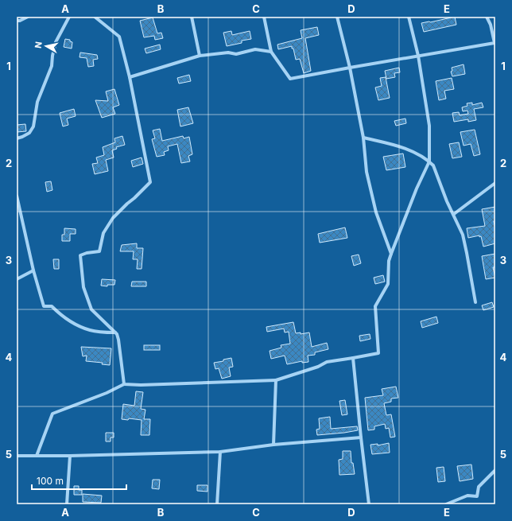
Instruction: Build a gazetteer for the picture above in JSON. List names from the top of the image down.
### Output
{
  "scale_bar": "100 m",
  "north": "left",
  "grid": {
    "columns": [
      "A",
      "B",
      "C",
      "D",
      "E"
    ],
    "rows": [
      "1",
      "2",
      "3",
      "4",
      "5"
    ]
  }
}
